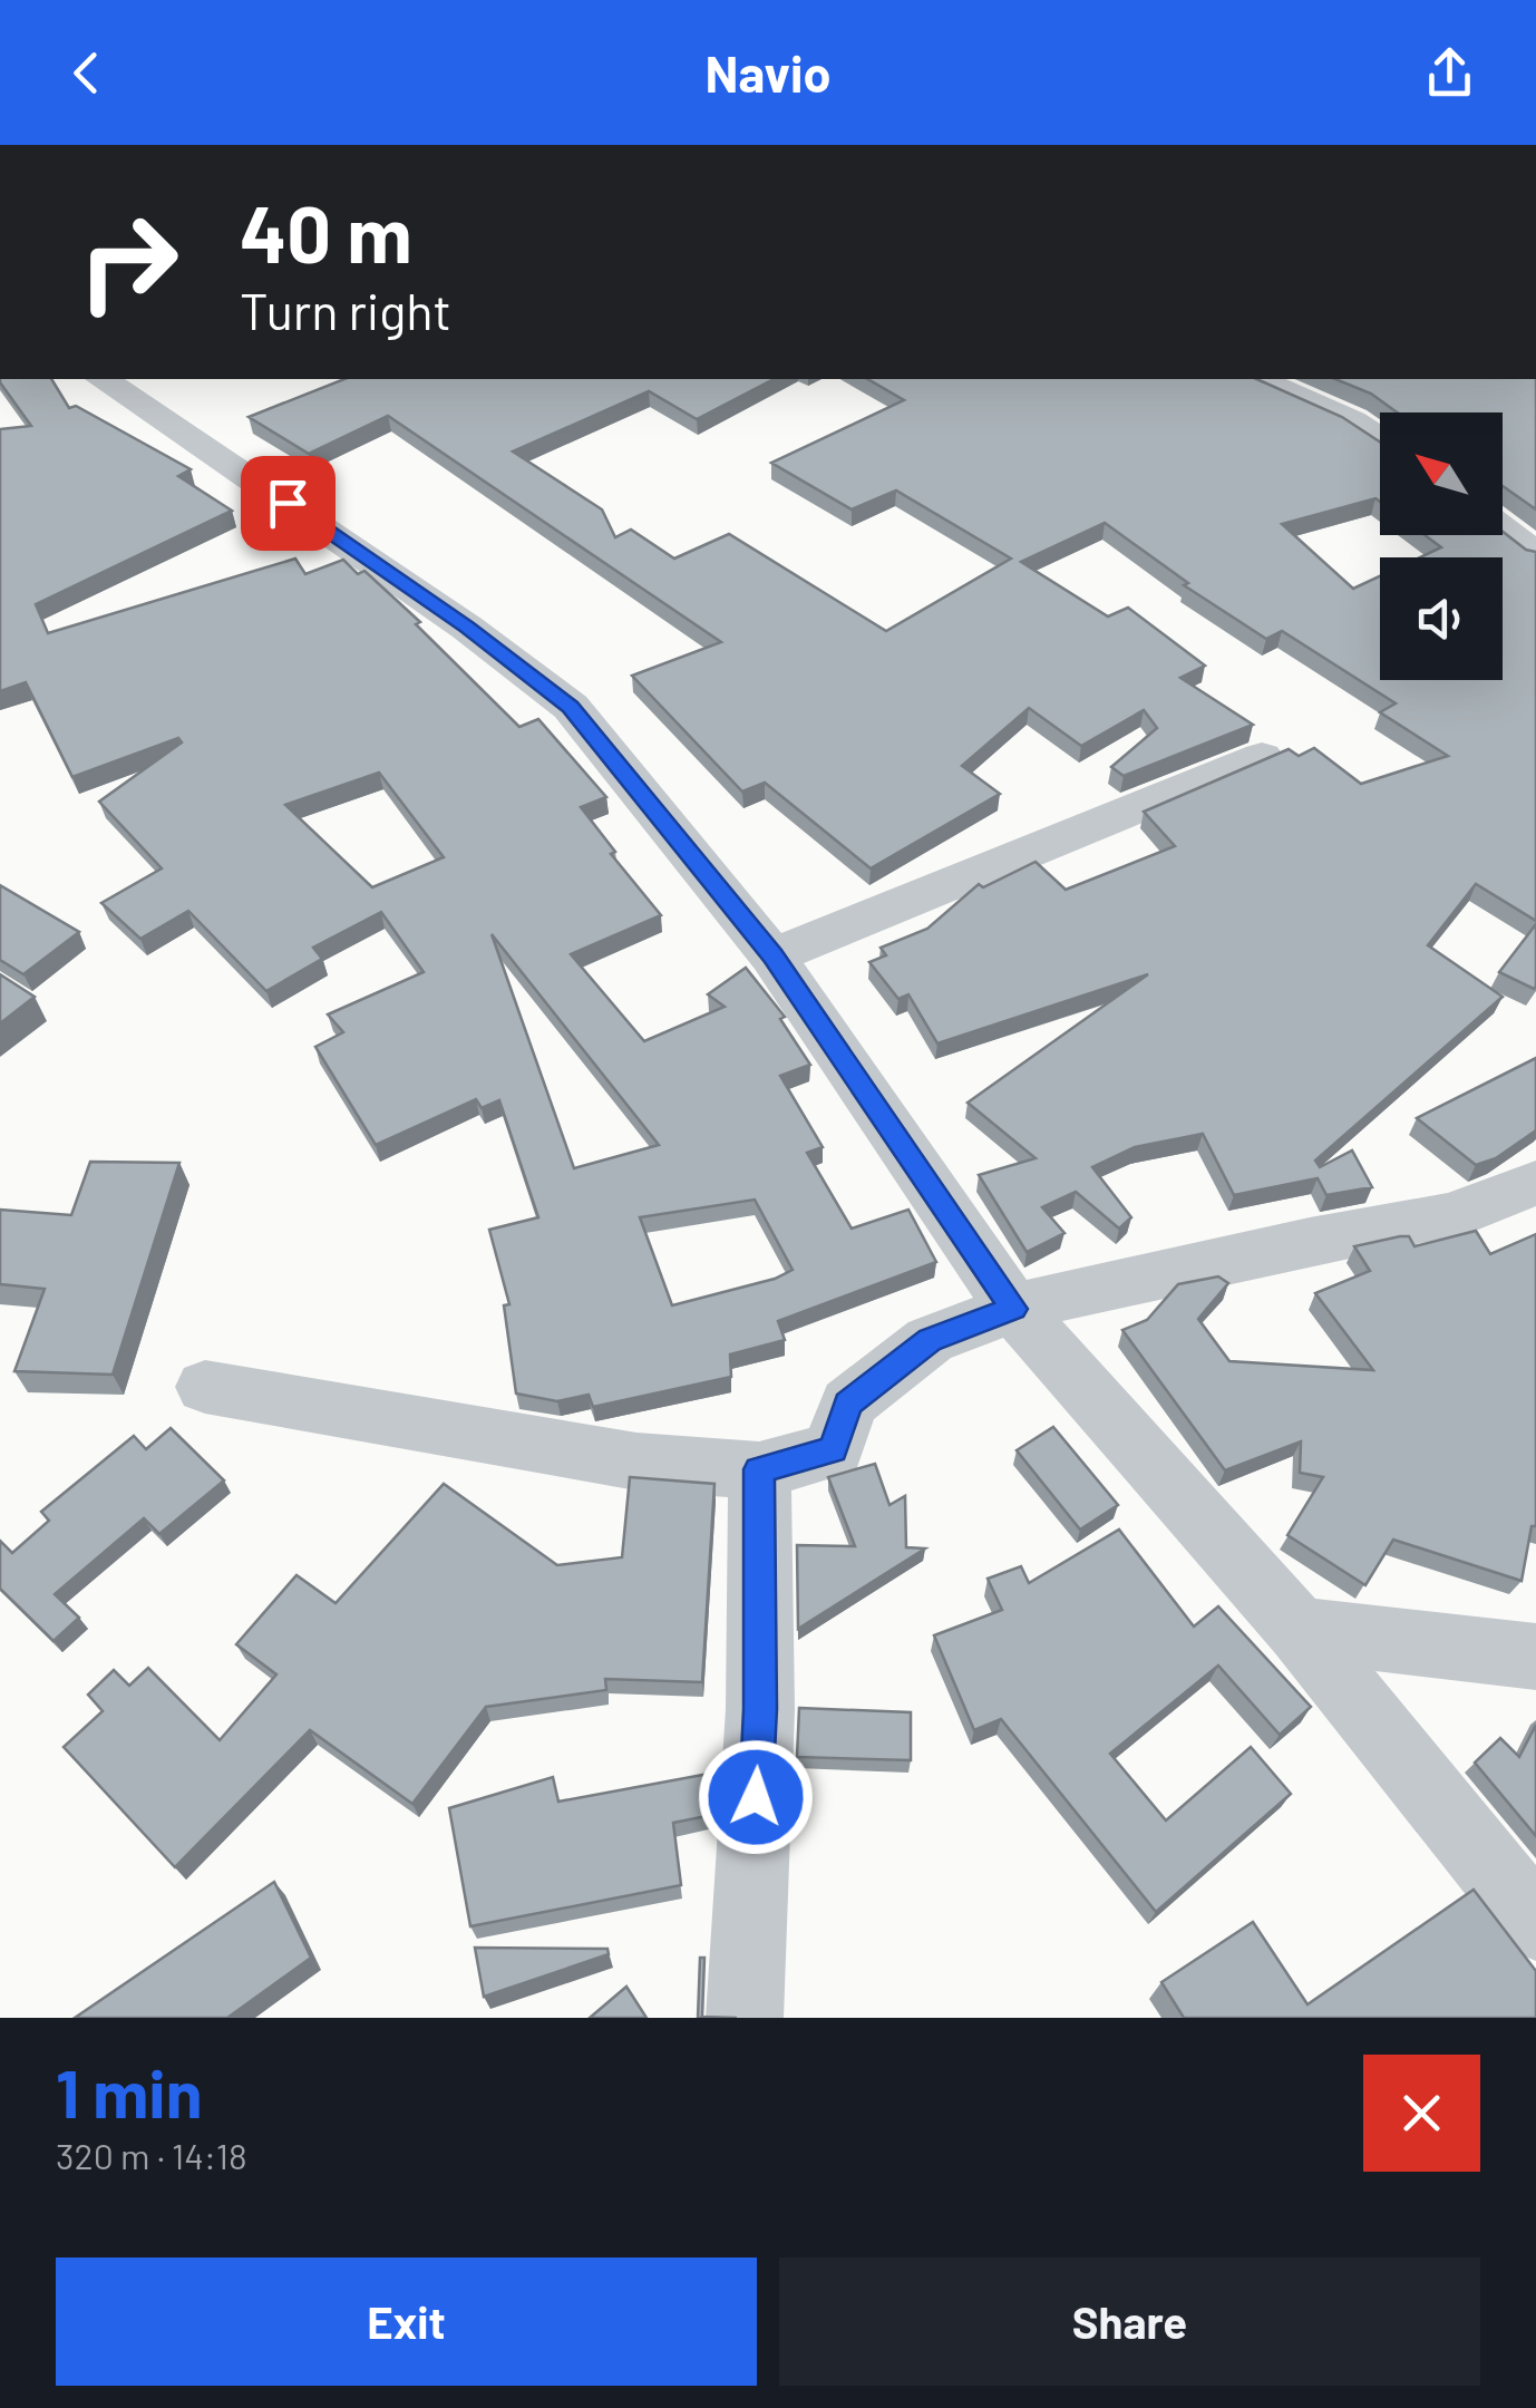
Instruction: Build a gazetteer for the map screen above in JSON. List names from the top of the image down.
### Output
{
  "north": "top left",
  "page": {
    "header": "Navio",
    "turn": ["40 m", "Turn right"],
    "heading": ["1 min", "320 m · 14:18"],
    "buttons": ["Exit", "Share"]
  }
}
